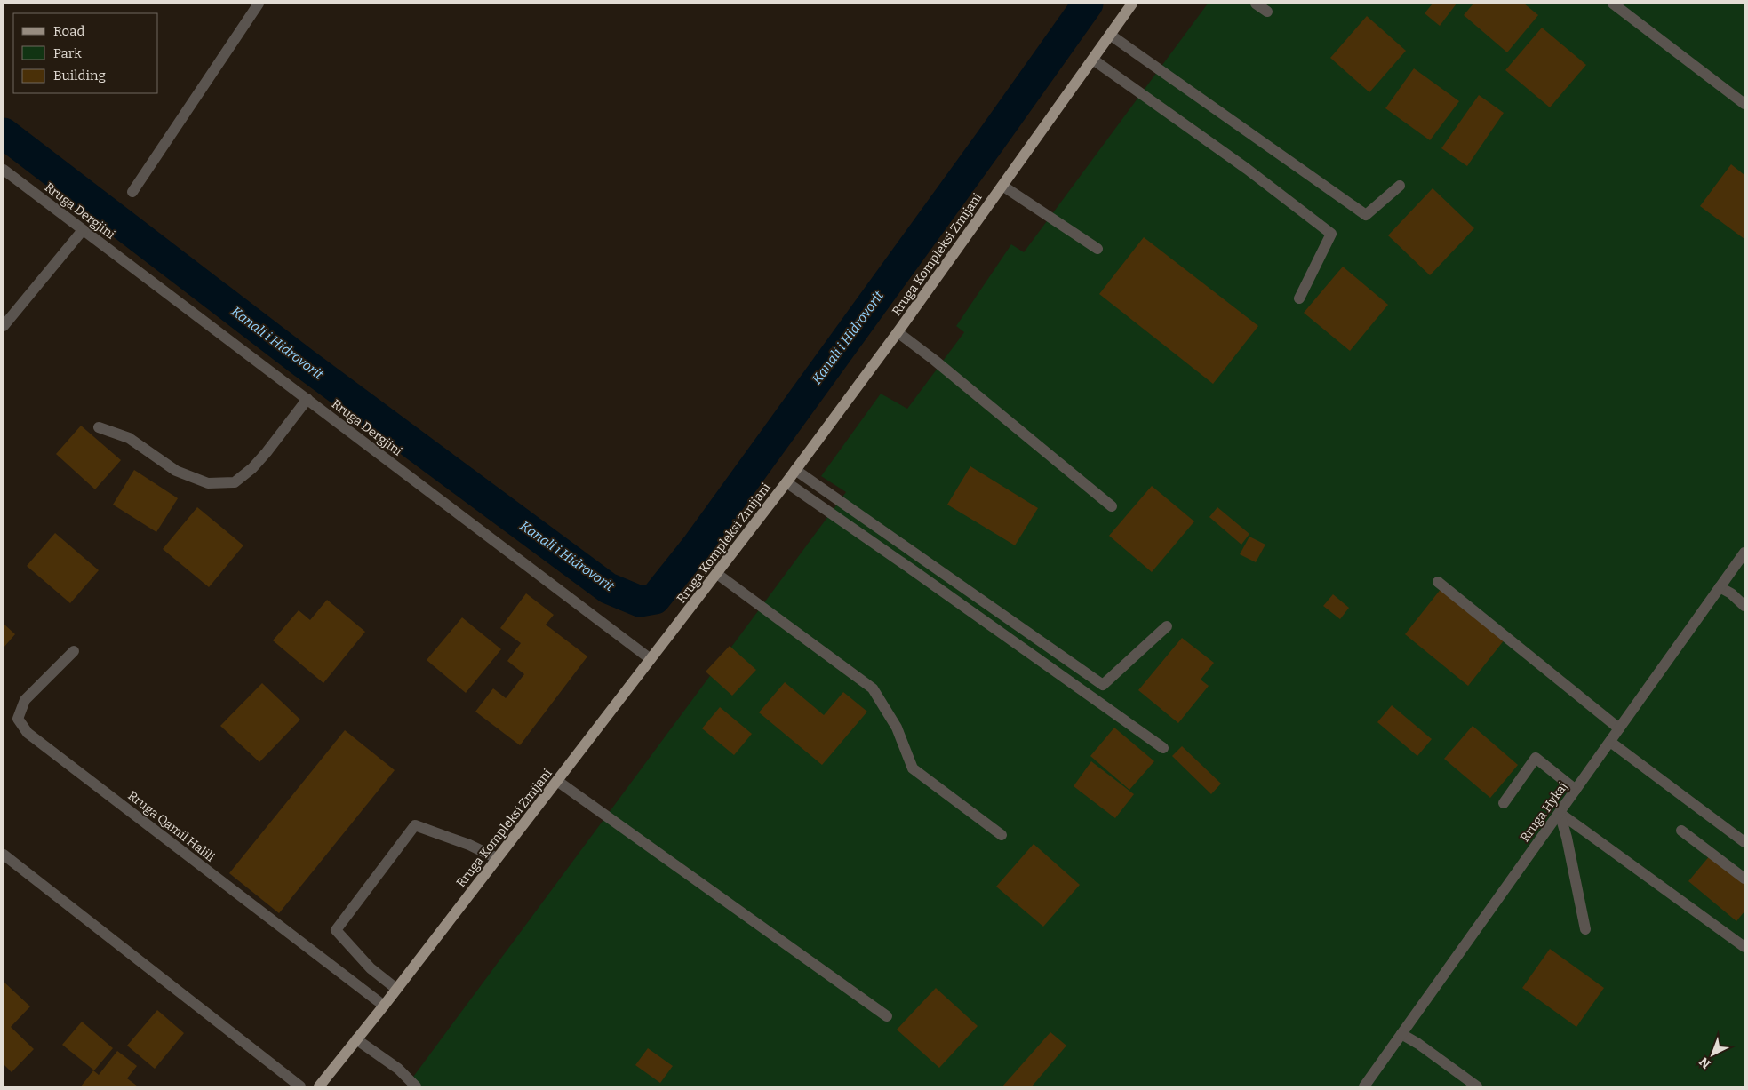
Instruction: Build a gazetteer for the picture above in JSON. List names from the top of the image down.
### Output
{
  "streets": {
    "main road": ["Rruga Kompleksi Zmijani"],
    "street": ["Rruga Dergjini", "Rruga Hykaj", "Rruga Qamil Halili"]
  },
  "crossings": [
    ["Rruga Dergjini", "Rruga Kompleksi Zmijani"],
    ["Rruga Kompleksi Zmijani", "Rruga Qamil Halili"]
  ],
  "water": ["Kanali i Hidrovorit"],
  "legend": ["Road", "Park", "Building"],
  "north": "bottom left"
}
